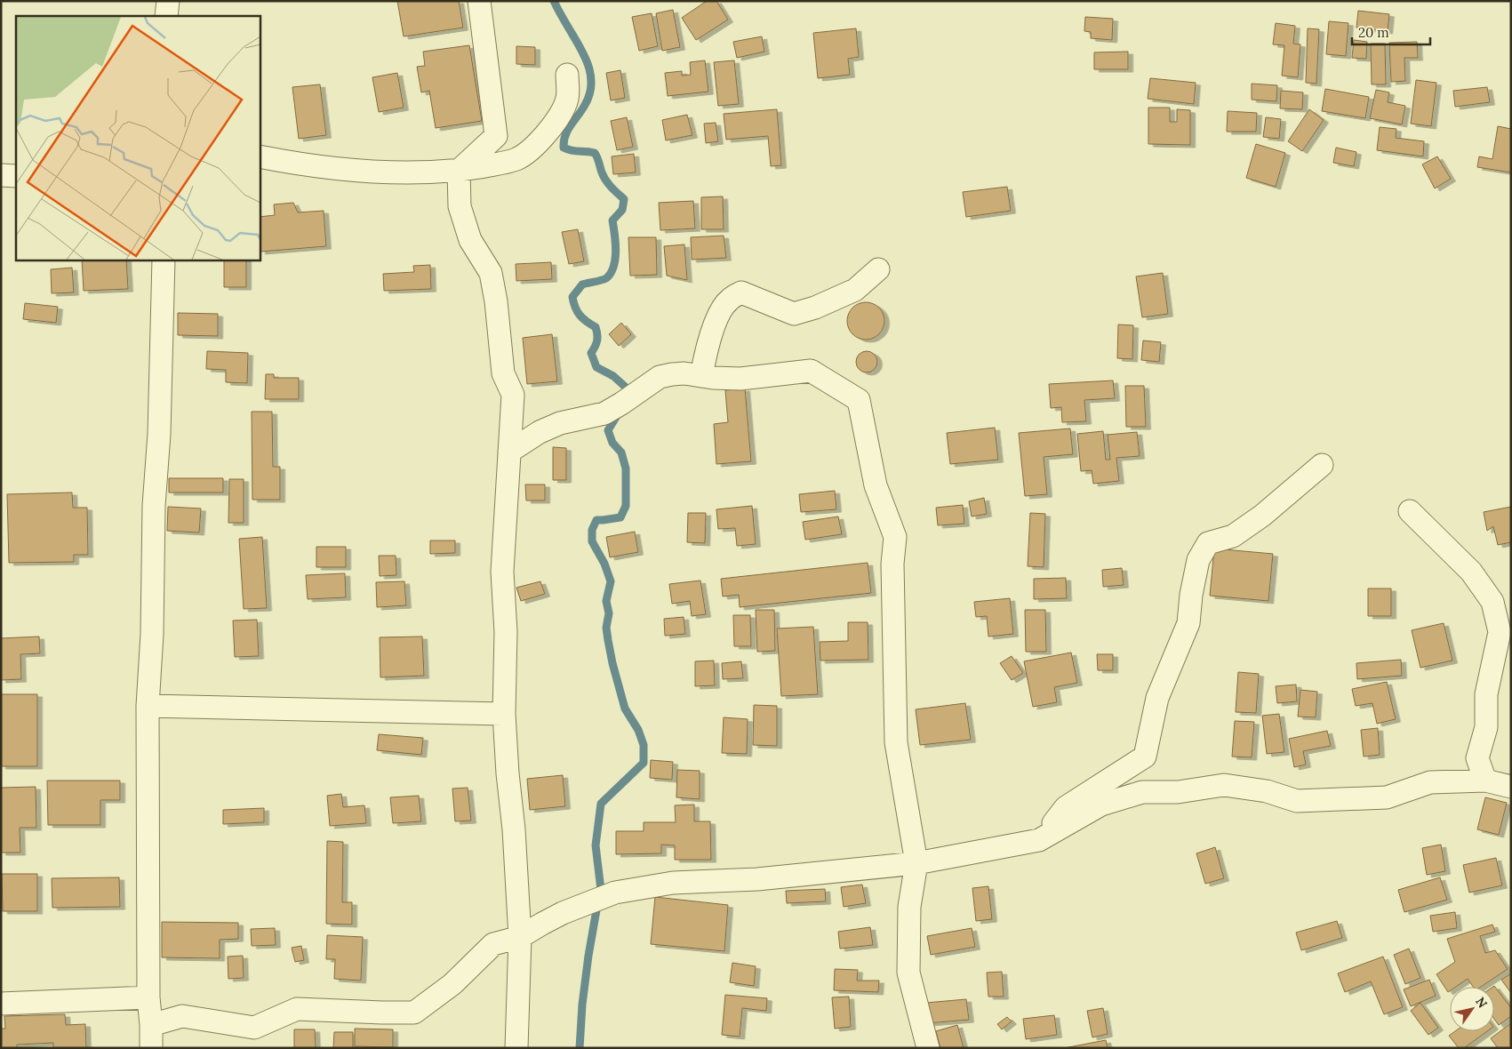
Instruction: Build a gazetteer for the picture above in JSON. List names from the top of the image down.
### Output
{
  "scale_bar": "20 m",
  "north": "top right"
}
